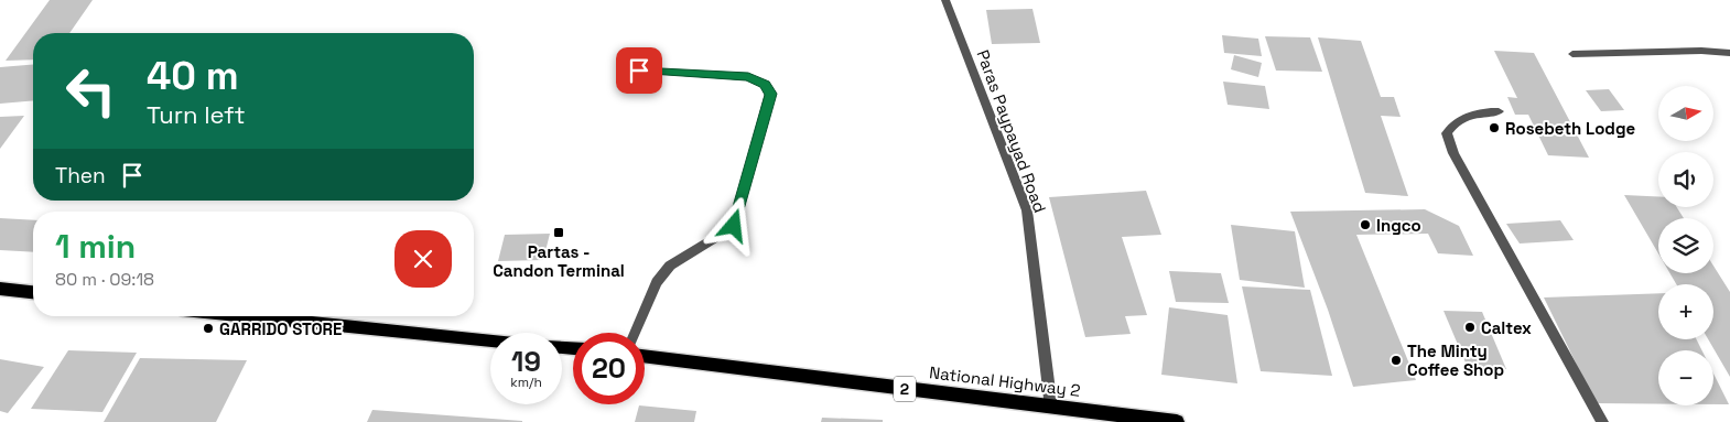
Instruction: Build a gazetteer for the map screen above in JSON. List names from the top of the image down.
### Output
{
  "streets": {
    "main road": ["National Highway 2", "2"],
    "street": ["Paras Paypayad Road"]
  },
  "crossings": [
    ["Paras Paypayad Road", "National Highway 2"]
  ],
  "places": {
    "other": [
      "Rosebeth Lodge",
      "Ingco",
      "Caltex",
      "GARRIDO STORE",
      "The Minty Coffee Shop"
    ],
    "transit": ["Partas - Candon Terminal"]
  },
  "north": "right",
  "page": {
    "turn": ["40 m", "Turn left"],
    "map_buttons": ["+", "−"],
    "then": "Then",
    "heading": ["1 min", "80 m · 09:18"],
    "speed": "19 km/h",
    "limit": "20"
  }
}
